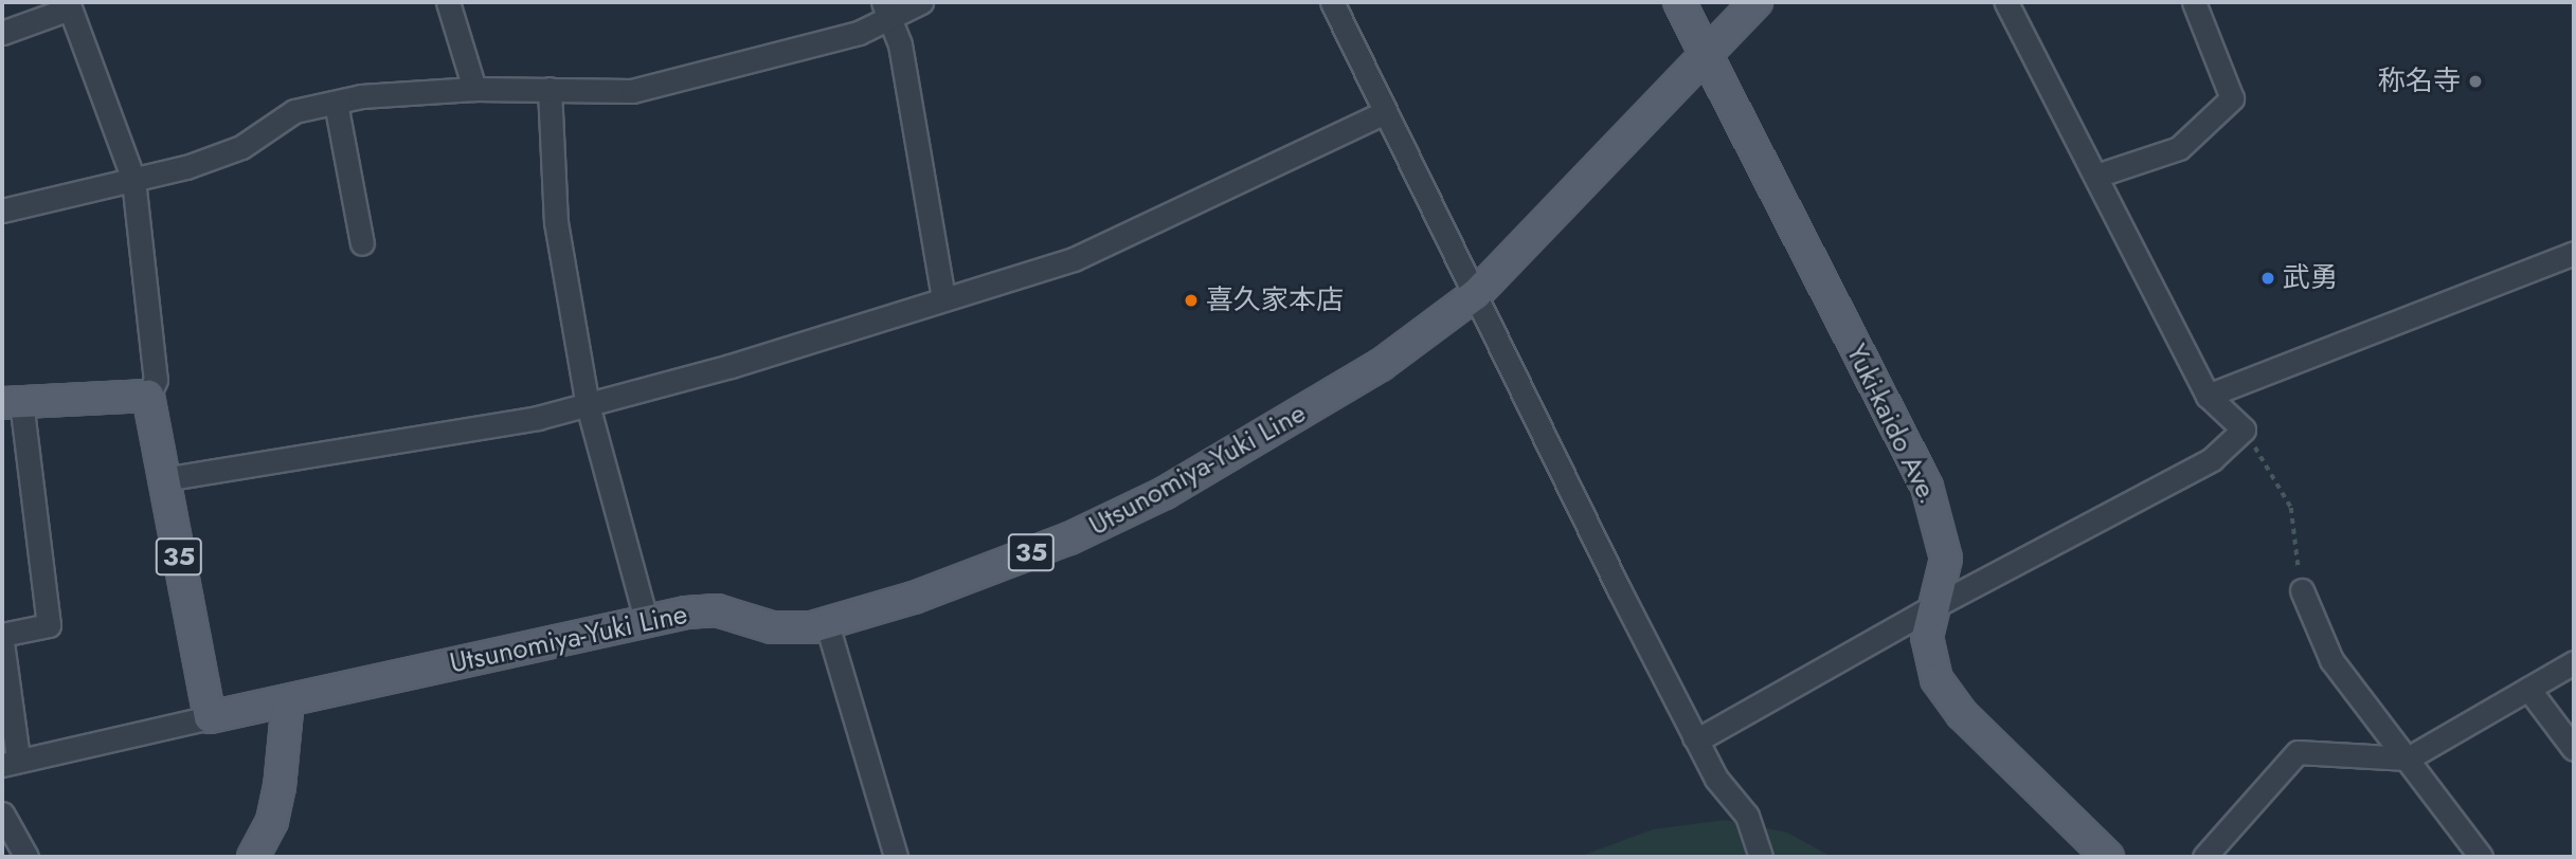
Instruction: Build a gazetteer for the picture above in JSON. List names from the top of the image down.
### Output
{
  "streets": {
    "main road": ["Yuki-kaido Ave.", "Utsunomiya-Yuki Line", "35"]
  },
  "crossings": [
    ["Yuki-kaido Ave.", "Utsunomiya-Yuki Line"],
    ["Utsunomiya-Yuki Line", "35"]
  ],
  "places": ["称名寺", "武勇", "喜久家本店"]
}
